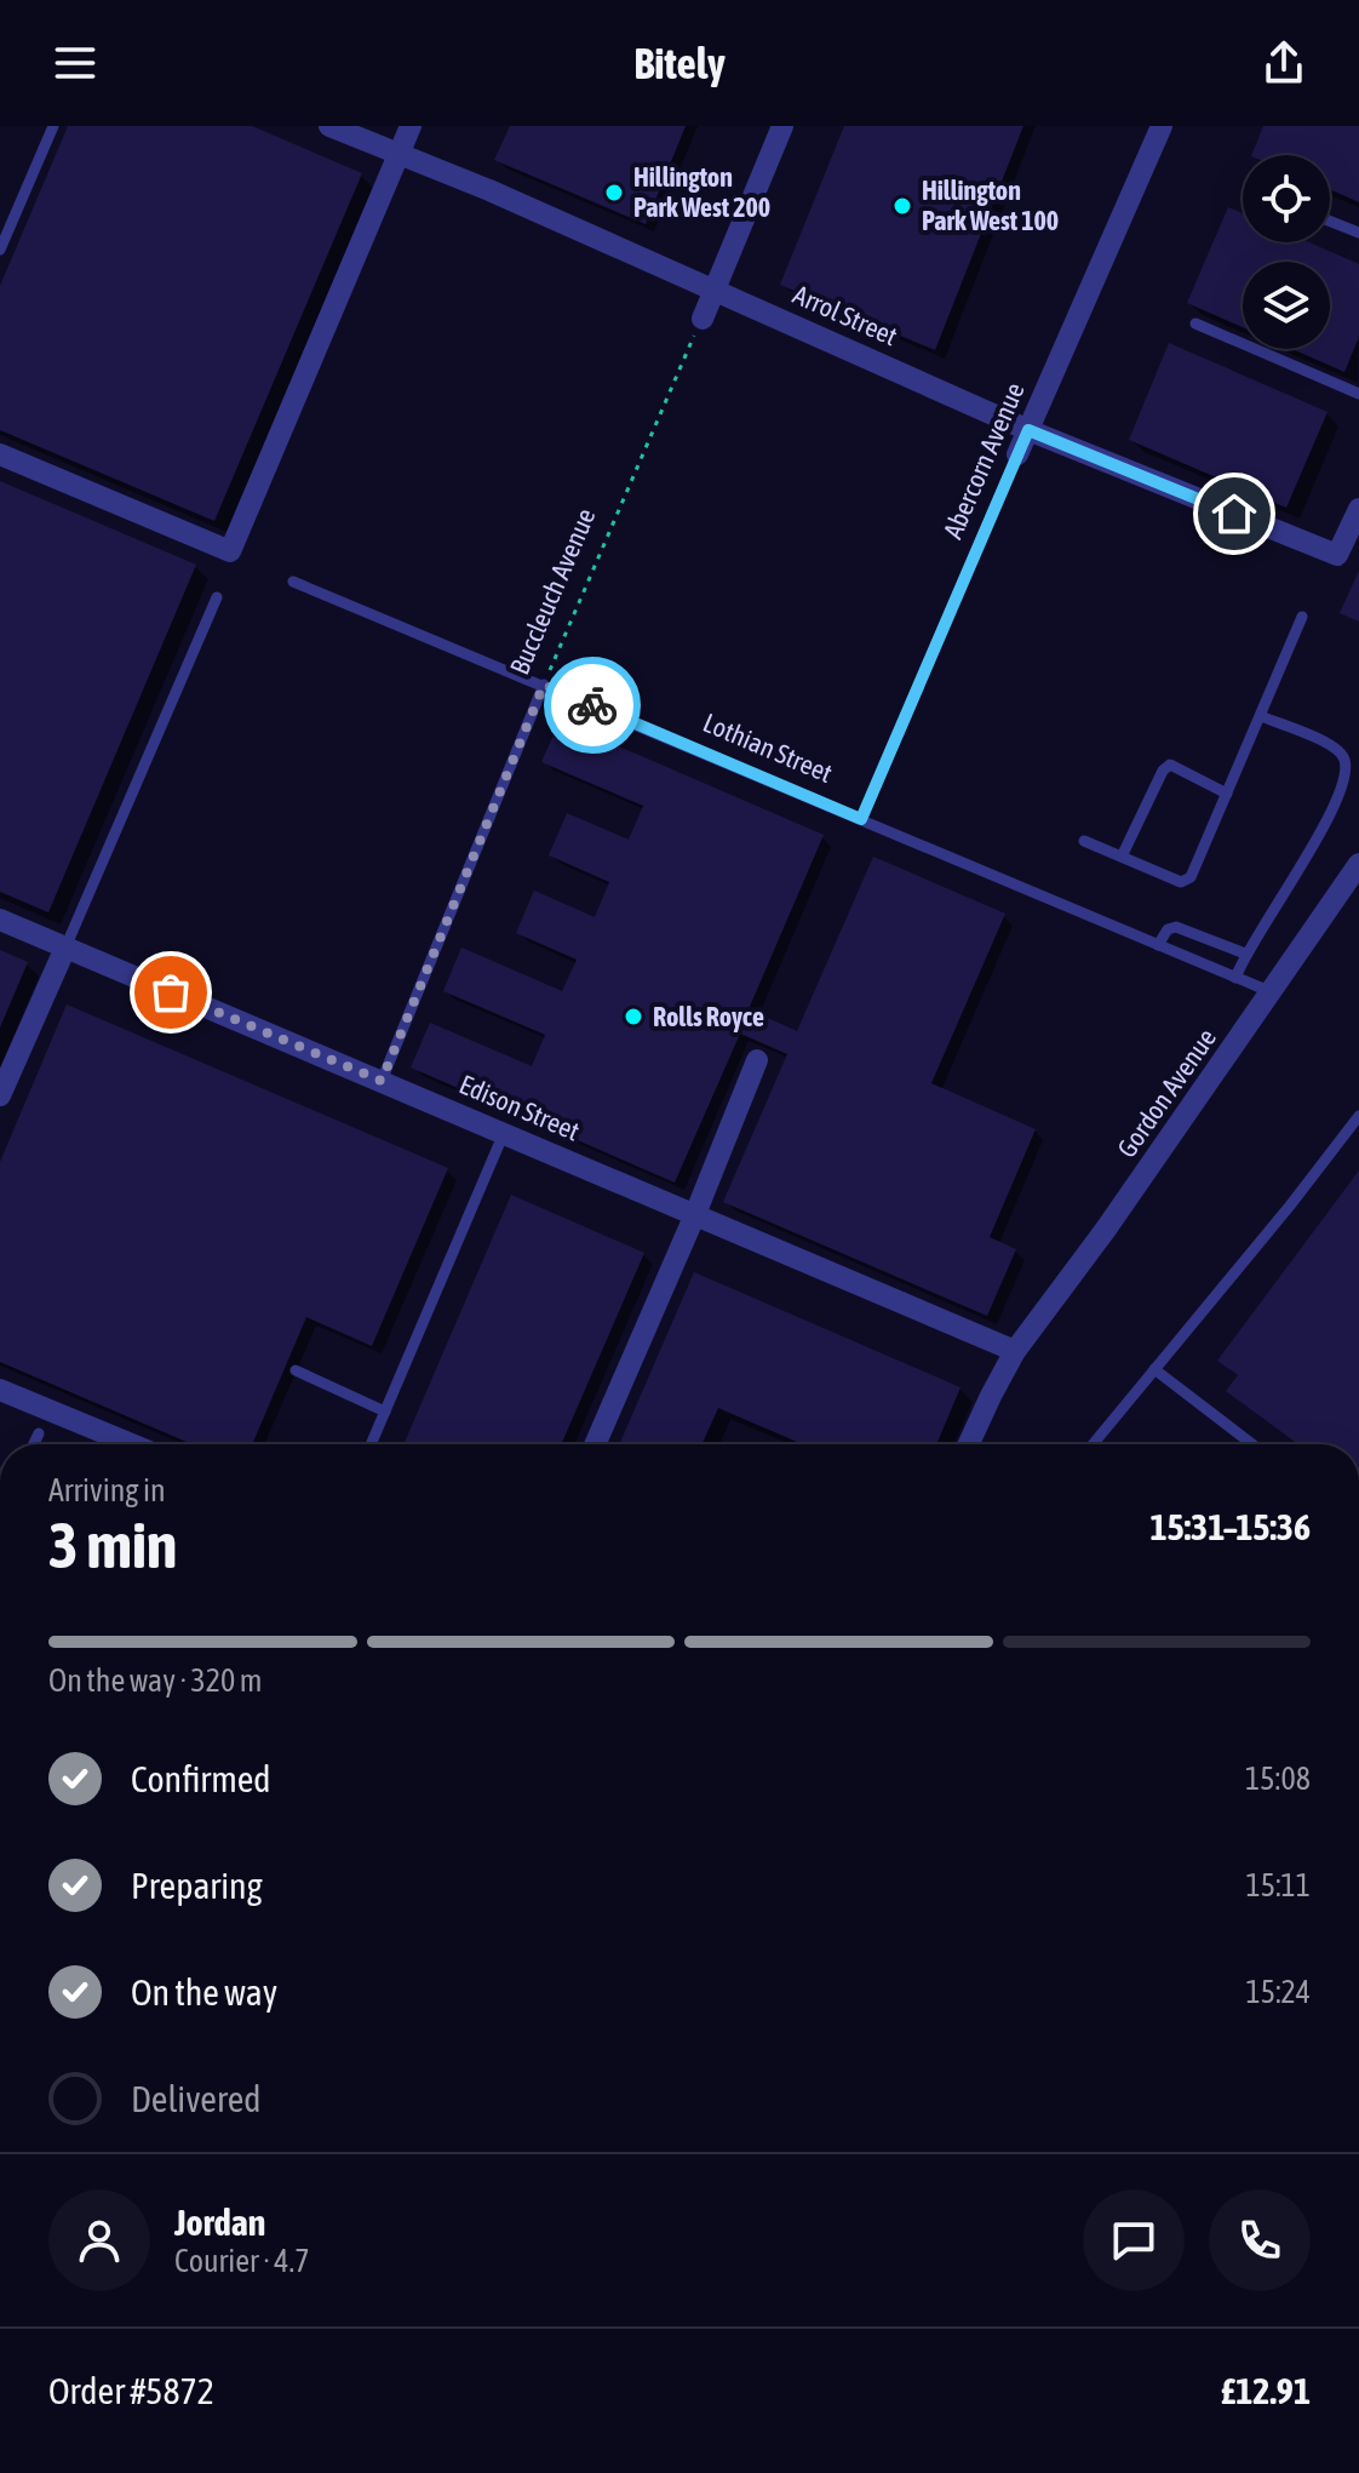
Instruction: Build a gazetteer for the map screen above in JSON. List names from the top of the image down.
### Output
{
  "streets": {
    "street": [
      "Arrol Street",
      "Abercorn Avenue",
      "Gordon Avenue",
      "Edison Street"
    ],
    "lane": ["Buccleuch Avenue", "Lothian Street"]
  },
  "crossings": [
    ["Arrol Street", "Abercorn Avenue"],
    ["Abercorn Avenue", "Lothian Street"],
    ["Buccleuch Avenue", "Lothian Street"],
    ["Buccleuch Avenue", "Edison Street"],
    ["Lothian Street", "Gordon Avenue"],
    ["Gordon Avenue", "Edison Street"]
  ],
  "places": ["Hillington Park West 200", "Hillington Park West 100", "Rolls Royce"],
  "page": {
    "header": "Bitely",
    "heading": ["3 min", "Arriving in", "15:31–15:36"],
    "panel": [
      "Jordan",
      "Courier · 4.7",
      "Order #5872",
      "£12.91"
    ],
    "bar": "On the way · 320 m",
    "list": [
      ["Confirmed", "15:08"],
      ["Preparing", "15:11"],
      ["On the way", "15:24"],
      "Delivered"
    ]
  }
}
